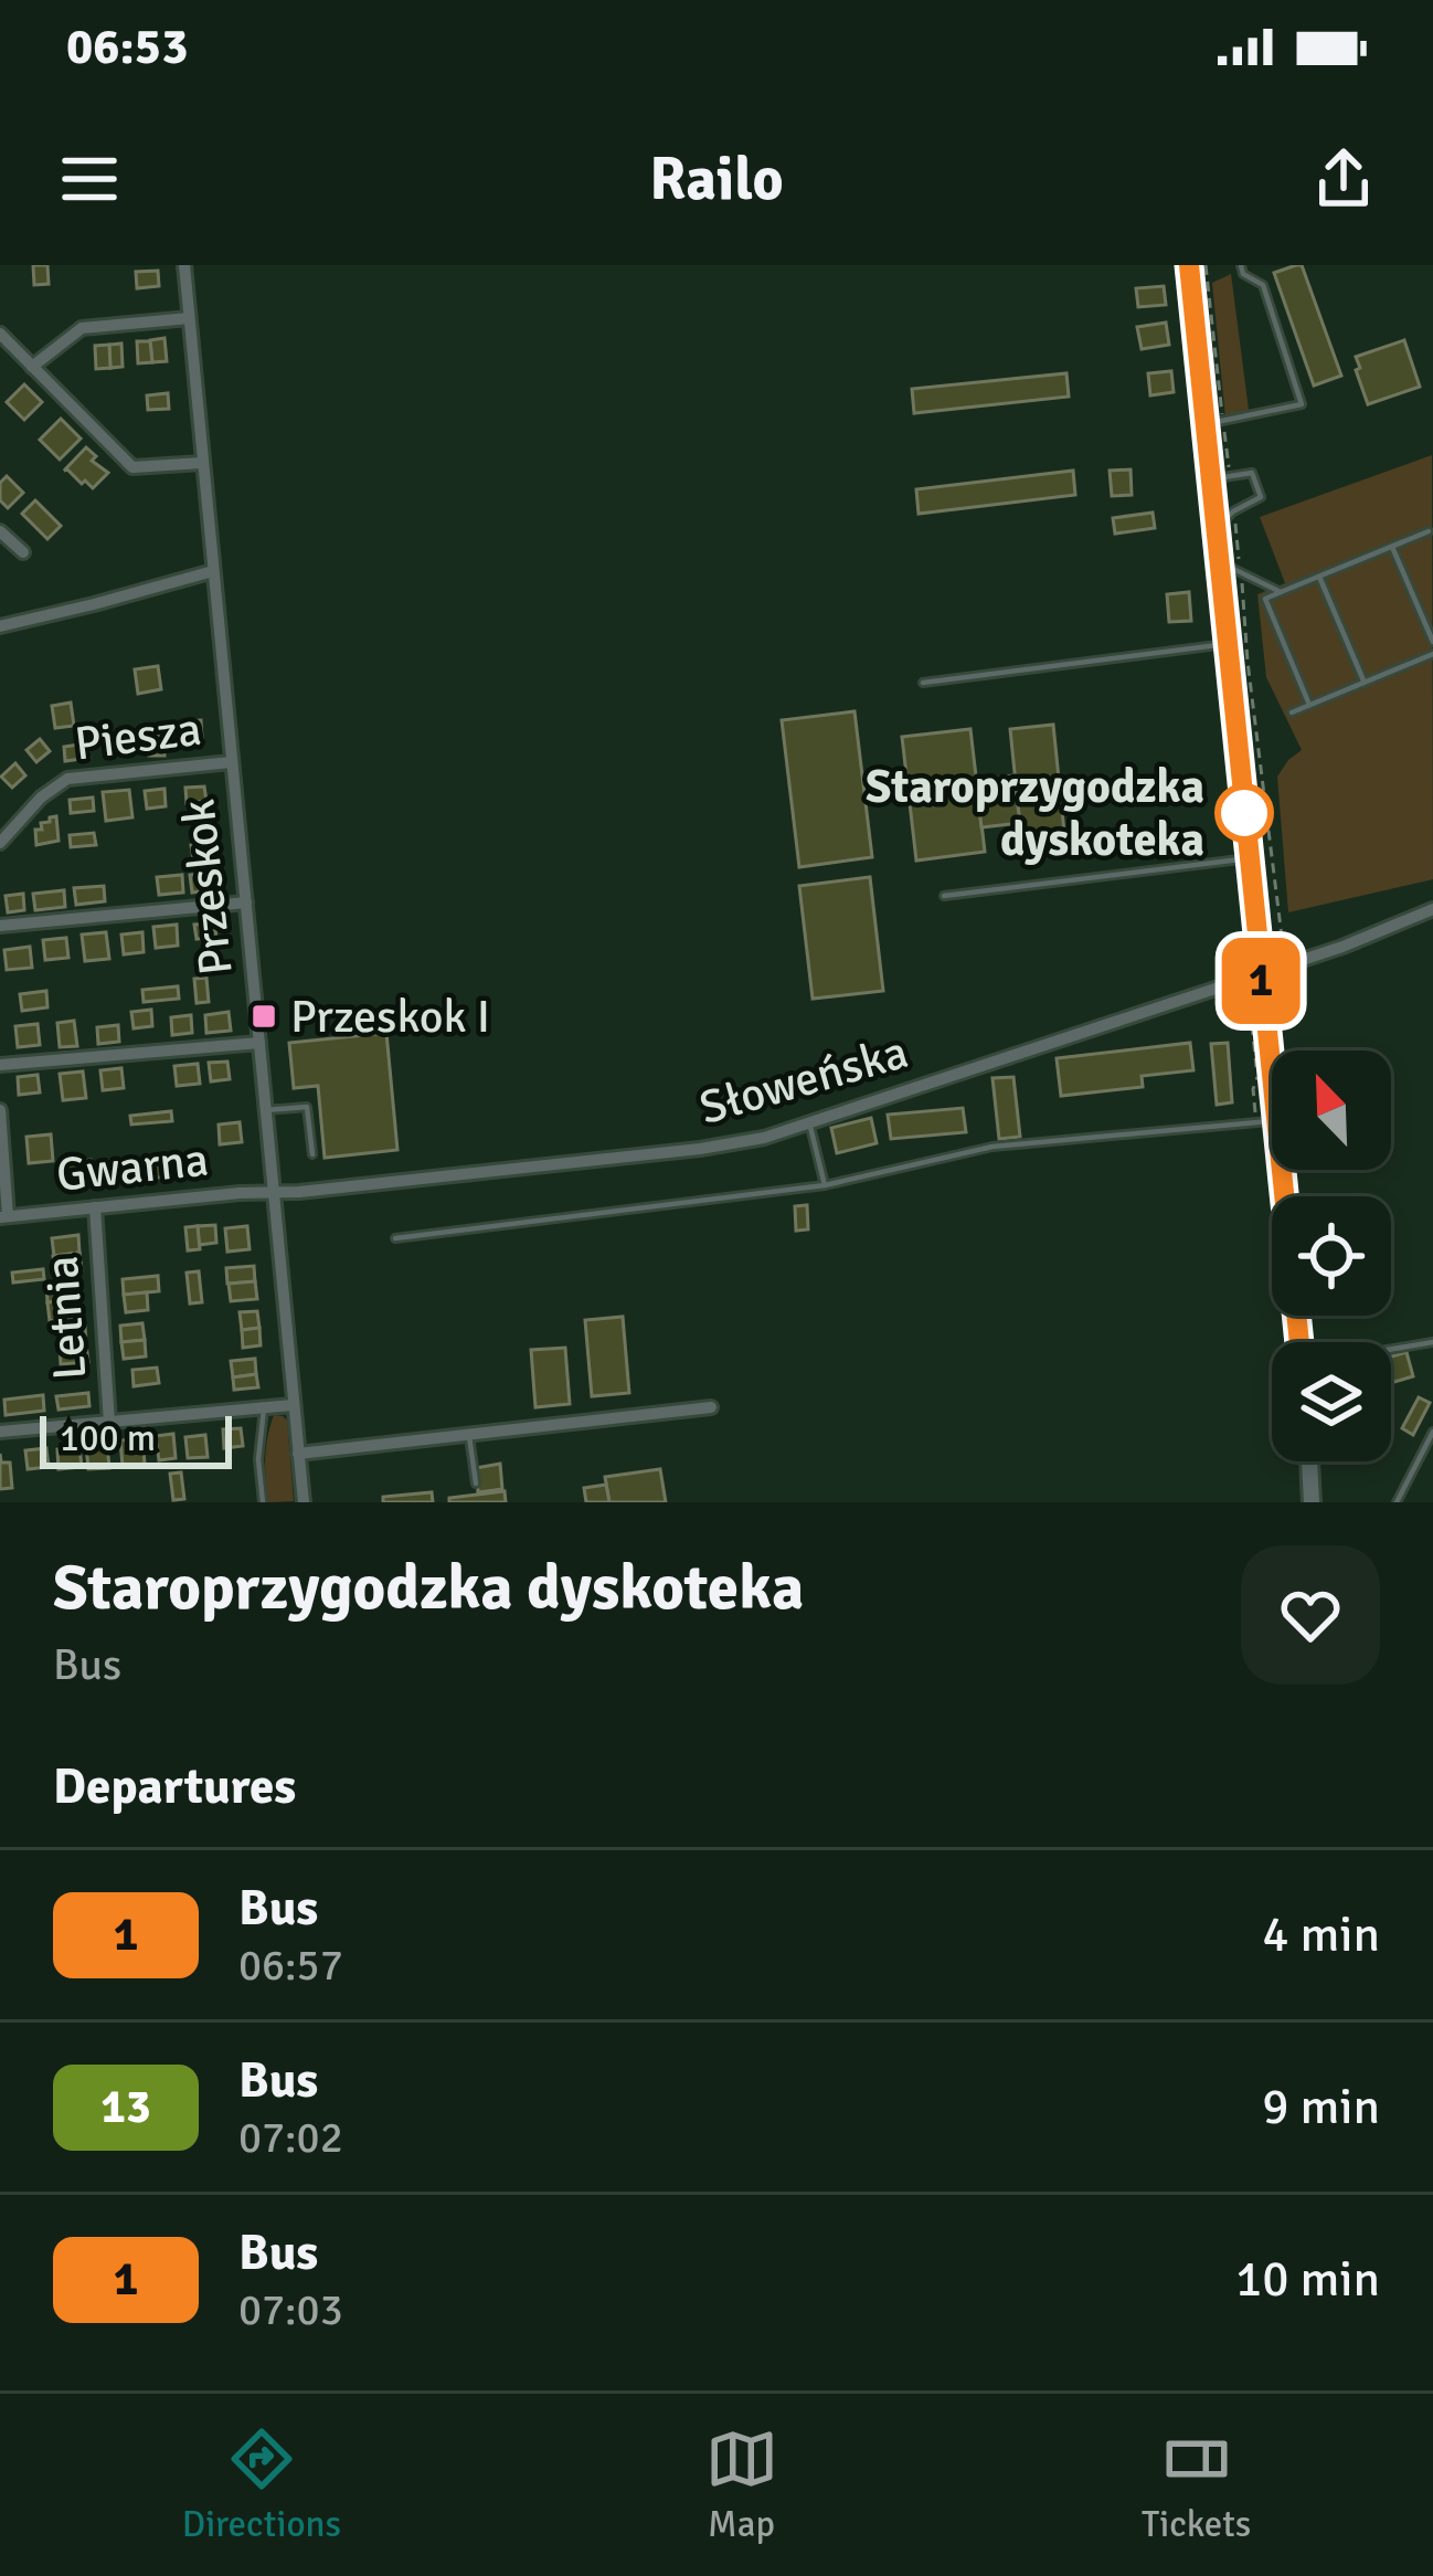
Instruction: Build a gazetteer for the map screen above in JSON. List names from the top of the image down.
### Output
{
  "streets": {
    "street": [
      "Piesza",
      "Przeskok",
      "Słoweńska",
      "Gwarna",
      "Letnia"
    ]
  },
  "crossings": [
    ["Piesza", "Przeskok"],
    ["Przeskok", "Słoweńska"],
    ["Przeskok", "Gwarna"],
    ["Słoweńska", "Gwarna"],
    ["Gwarna", "Letnia"]
  ],
  "places": {
    "other": ["Staroprzygodzka dyskoteka"],
    "transit": ["Przeskok I"]
  },
  "lines": ["bus line 1"],
  "scale_bar": "100 m",
  "north": "top left",
  "page": {
    "status": "06:53",
    "header": "Railo",
    "on_map": "1",
    "scale": "100 m",
    "heading": [
      ["Staroprzygodzka dyskoteka", "Bus"],
      "Departures"
    ],
    "list": [
      {
        "mark": "1",
        "name": "Bus",
        "note": "06:57",
        "value": "4 min"
      },
      {
        "mark": "13",
        "name": "Bus",
        "note": "07:02",
        "value": "9 min"
      },
      {
        "mark": "1",
        "name": "Bus",
        "note": "07:03",
        "value": "10 min"
      }
    ],
    "tabs": ["Directions", "Map", "Tickets"]
  }
}
